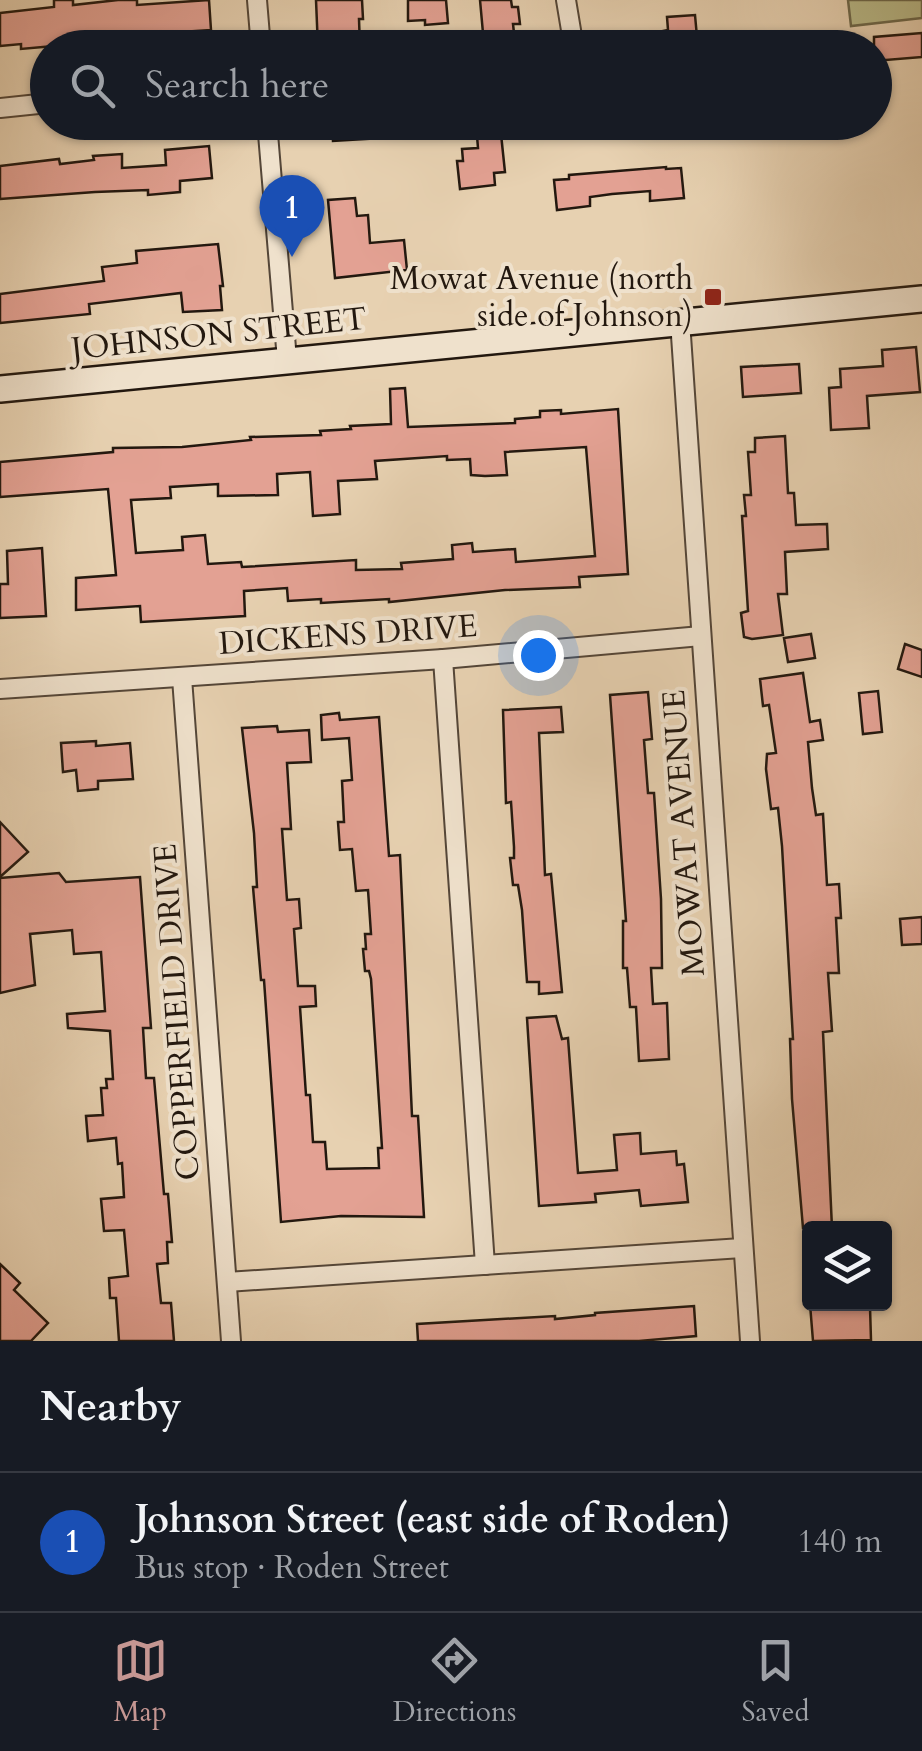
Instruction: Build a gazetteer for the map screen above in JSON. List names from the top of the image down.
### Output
{
  "streets": {
    "main road": ["JOHNSON STREET"],
    "street": ["DICKENS DRIVE", "MOWAT AVENUE", "COPPERFIELD DRIVE"]
  },
  "crossings": [
    ["JOHNSON STREET", "MOWAT AVENUE"],
    ["DICKENS DRIVE", "MOWAT AVENUE"],
    ["DICKENS DRIVE", "COPPERFIELD DRIVE"]
  ],
  "places": {
    "transit": ["Mowat Avenue (north side of Johnson)"]
  },
  "page": {
    "search": "Search here",
    "pins": "1",
    "heading": "Nearby",
    "list": [
      {
        "mark": "1",
        "name": "Johnson Street (east side of Roden)",
        "note": "Bus stop · Roden Street",
        "value": "140 m"
      }
    ],
    "nav": ["Map", "Directions", "Saved"]
  }
}
